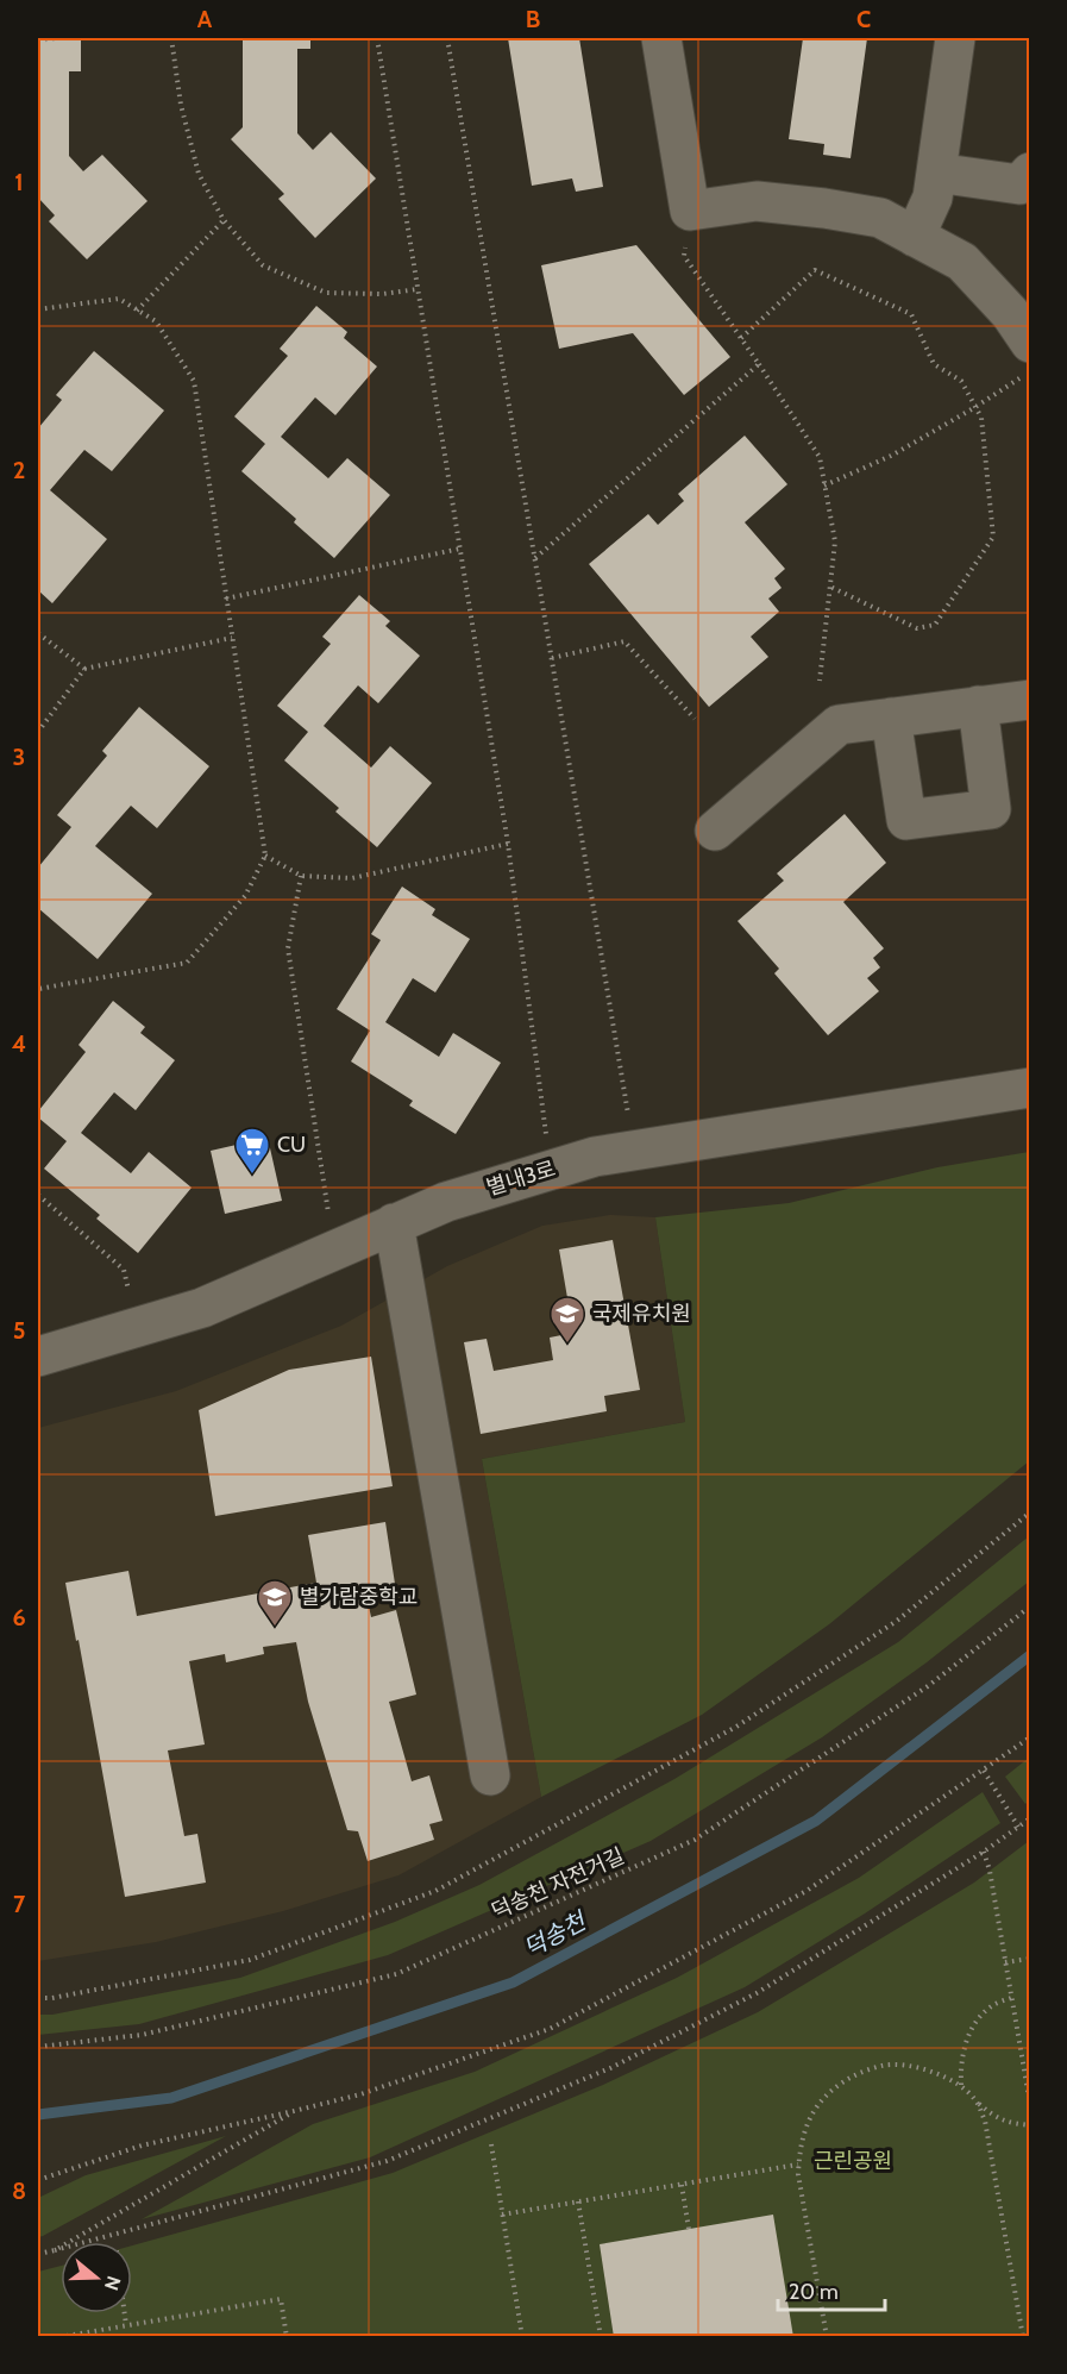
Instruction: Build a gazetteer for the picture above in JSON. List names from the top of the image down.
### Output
{
  "streets": {
    "street": ["별내3로"],
    "path": ["덕송천 자전거길"]
  },
  "water": ["덕송천"],
  "parks": ["근린공원"],
  "places": {
    "supermarket": ["CU"],
    "school or university": ["국제유치원", "별가람중학교"]
  },
  "scale_bar": "20 m",
  "north": "right",
  "grid": {
    "columns": ["A", "B", "C"],
    "rows": [
      "1",
      "2",
      "3",
      "4",
      "5",
      "6",
      "7",
      "8"
    ]
  }
}
